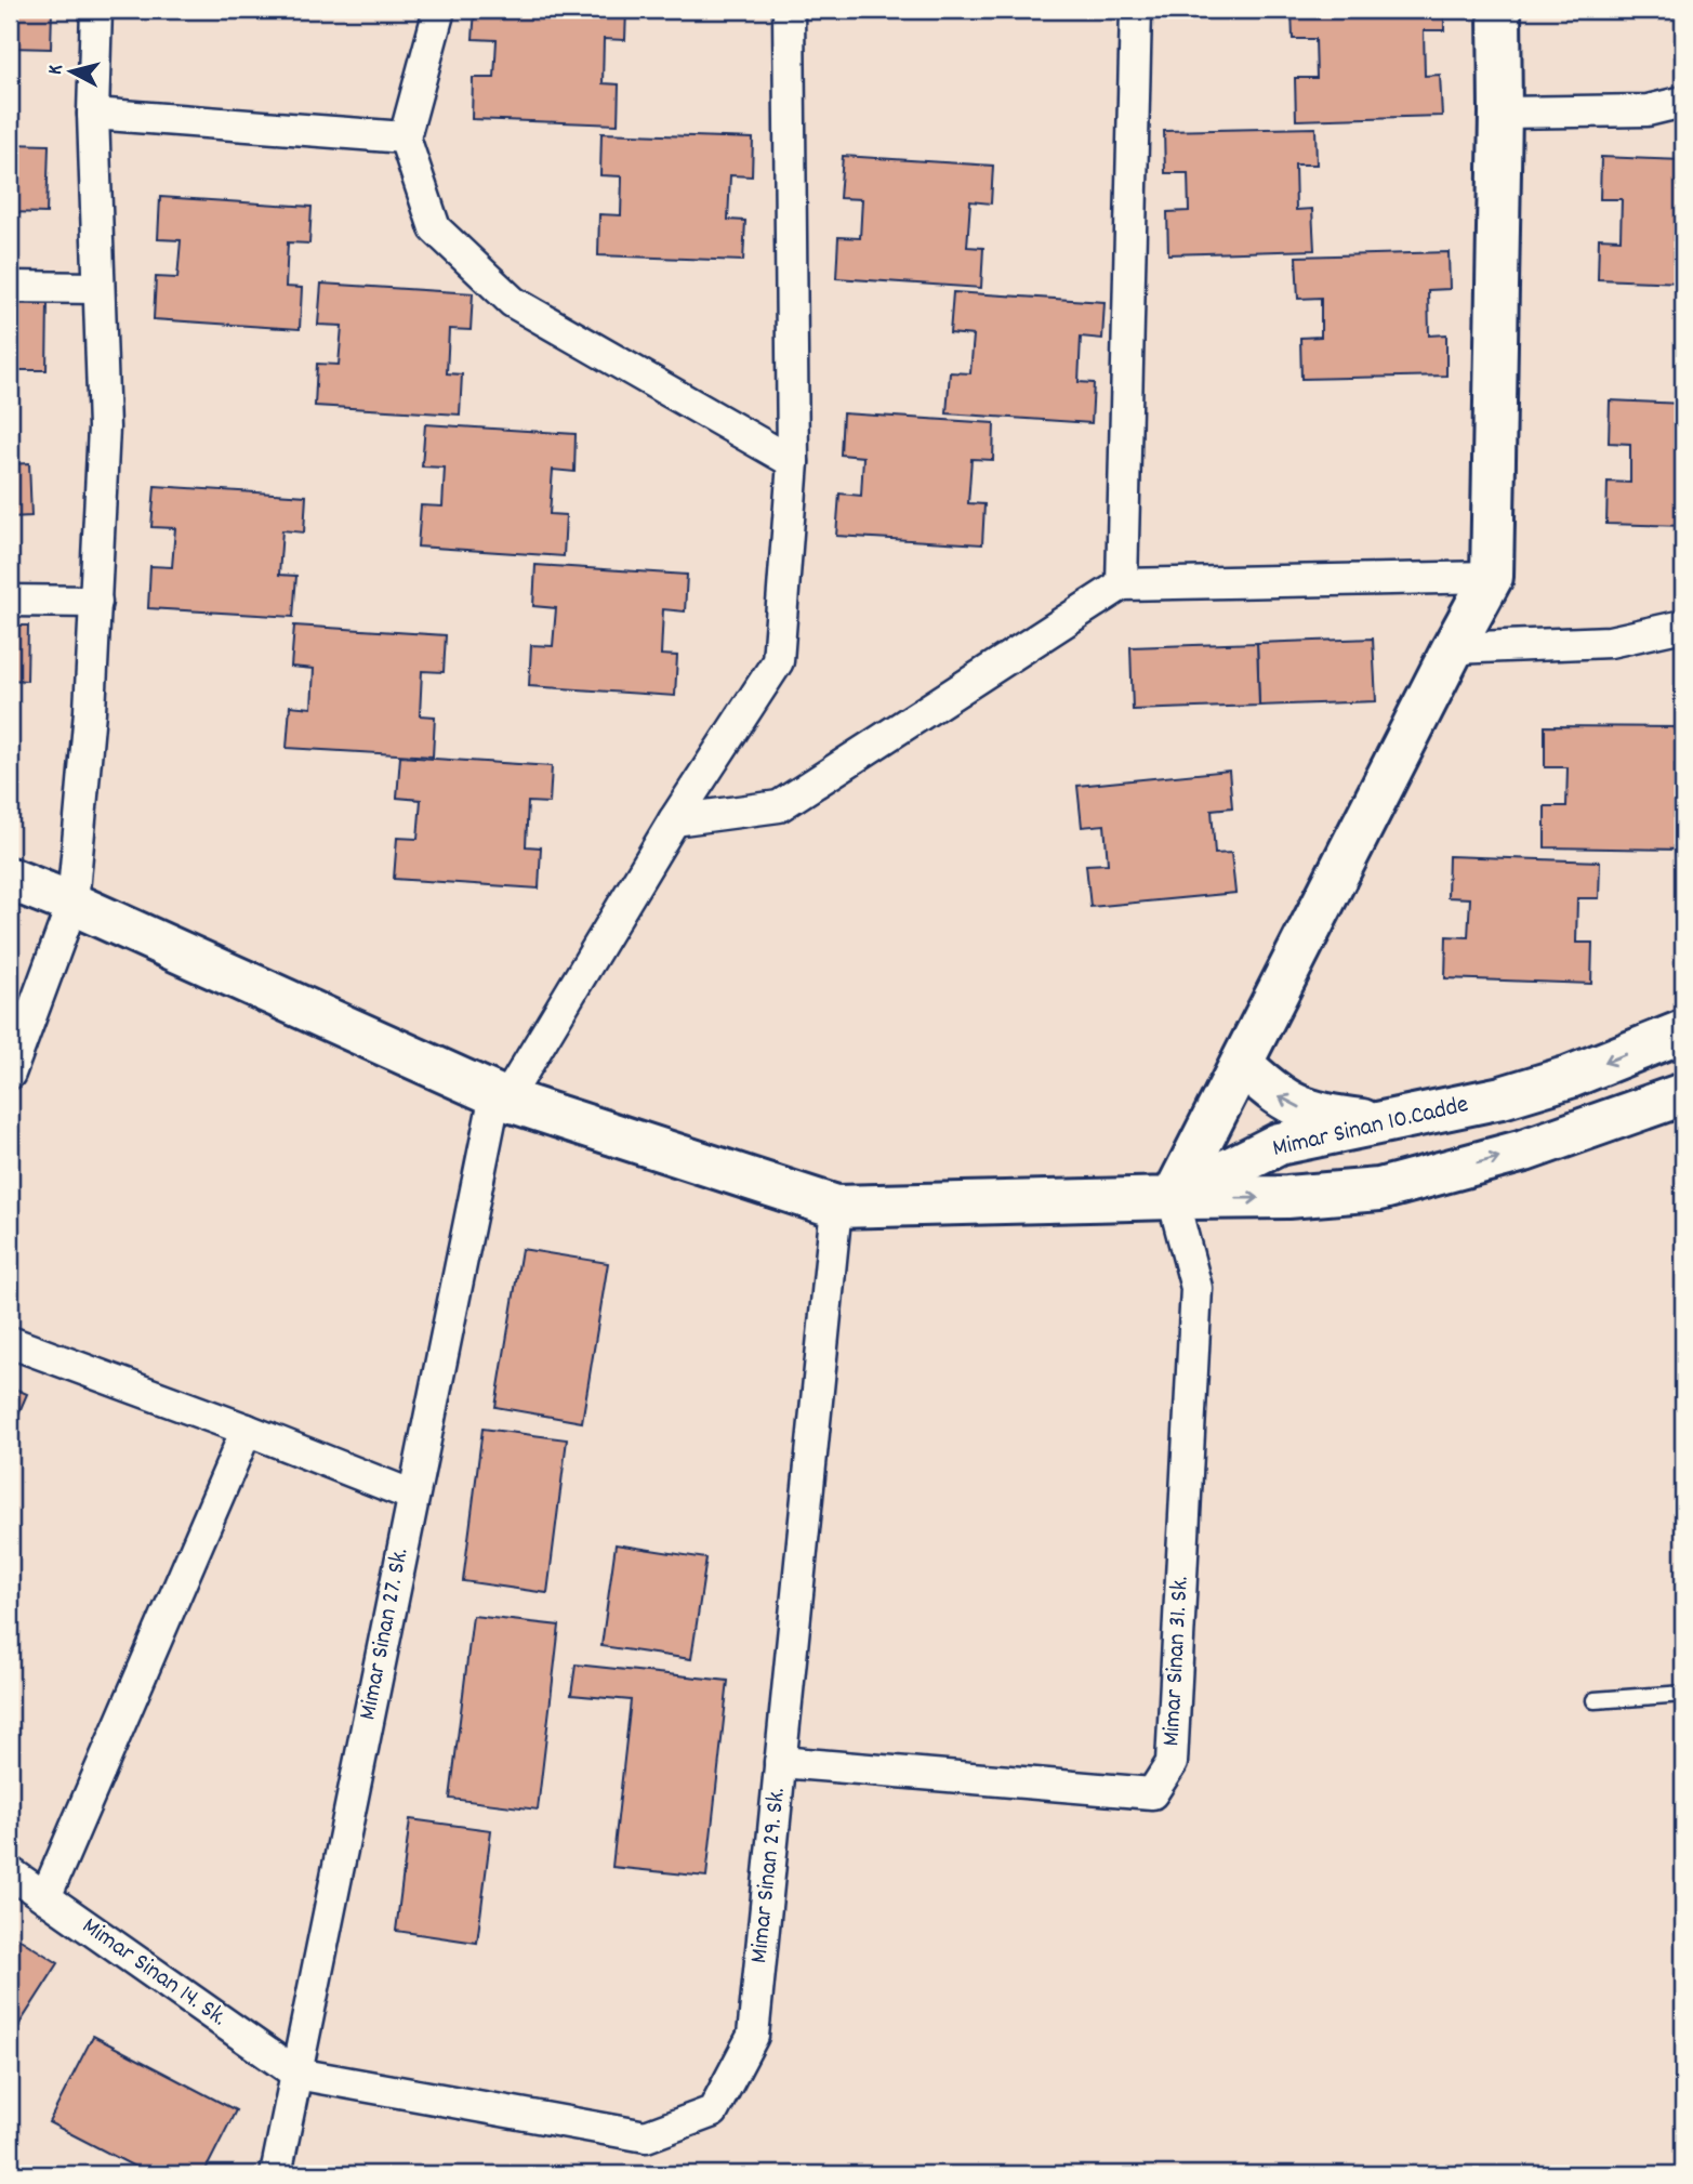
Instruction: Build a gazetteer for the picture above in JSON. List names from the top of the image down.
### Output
{
  "streets": {
    "street": [
      "Mimar Sinan 10.Cadde",
      "Mimar Sinan 27. Sk.",
      "Mimar Sinan 31. Sk.",
      "Mimar Sinan 29. Sk.",
      "Mimar Sinan 14. Sk."
    ]
  },
  "crossings": [
    ["Mimar Sinan 10.Cadde", "Mimar Sinan 31. Sk."],
    ["Mimar Sinan 27. Sk.", "Mimar Sinan 29. Sk."],
    ["Mimar Sinan 27. Sk.", "Mimar Sinan 14. Sk."],
    ["Mimar Sinan 31. Sk.", "Mimar Sinan 29. Sk."],
    ["Mimar Sinan 29. Sk.", "Mimar Sinan 14. Sk."]
  ],
  "north": "left"
}
